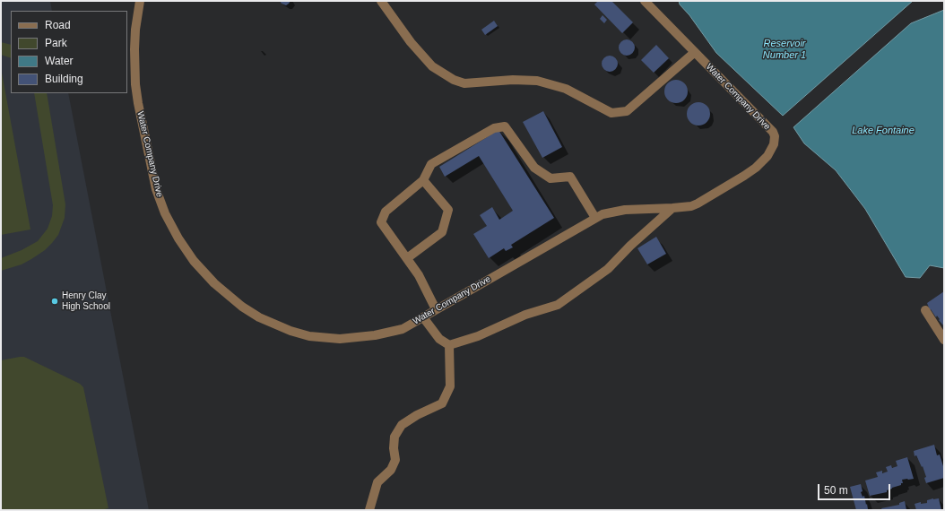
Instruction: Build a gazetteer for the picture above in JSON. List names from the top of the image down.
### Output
{
  "streets": {
    "street": ["Water Company Drive"]
  },
  "water": ["Reservoir Number 1", "Lake Fontaine"],
  "places": ["Henry Clay High School"],
  "legend": [
    "Road",
    "Park",
    "Water",
    "Building"
  ],
  "scale_bar": "50 m"
}
